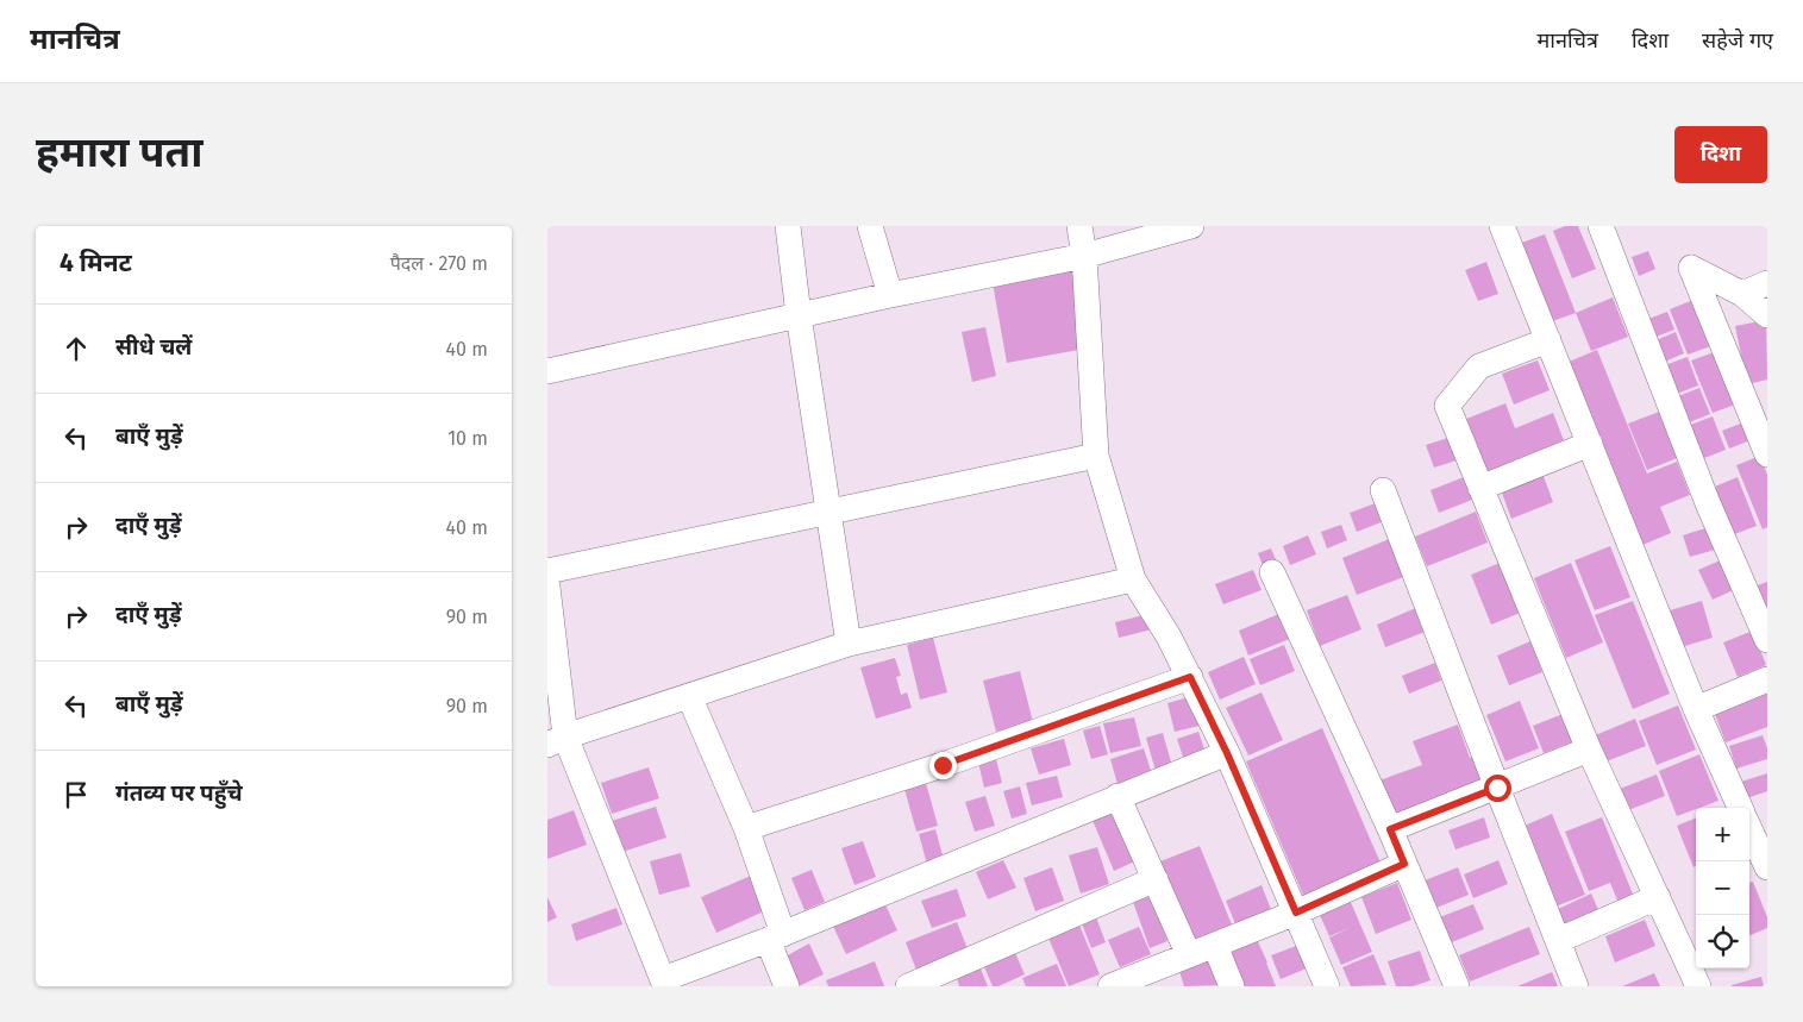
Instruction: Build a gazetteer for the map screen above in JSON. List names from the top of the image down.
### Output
{
  "page": {
    "header": "मानचित्र",
    "nav": ["मानचित्र", "दिशा", "सहेजे गए"],
    "buttons": "दिशा",
    "title": "हमारा पता",
    "heading": ["4 मिनट", "पैदल · 270 m"],
    "list": [
      ["सीधे चलें", "40 m"],
      ["बाएँ मुड़ें", "10 m"],
      ["दाएँ मुड़ें", "40 m"],
      ["दाएँ मुड़ें", "90 m"],
      ["बाएँ मुड़ें", "90 m"],
      "गंतव्य पर पहुँचे"
    ],
    "map_buttons": ["+", "−"]
  }
}
